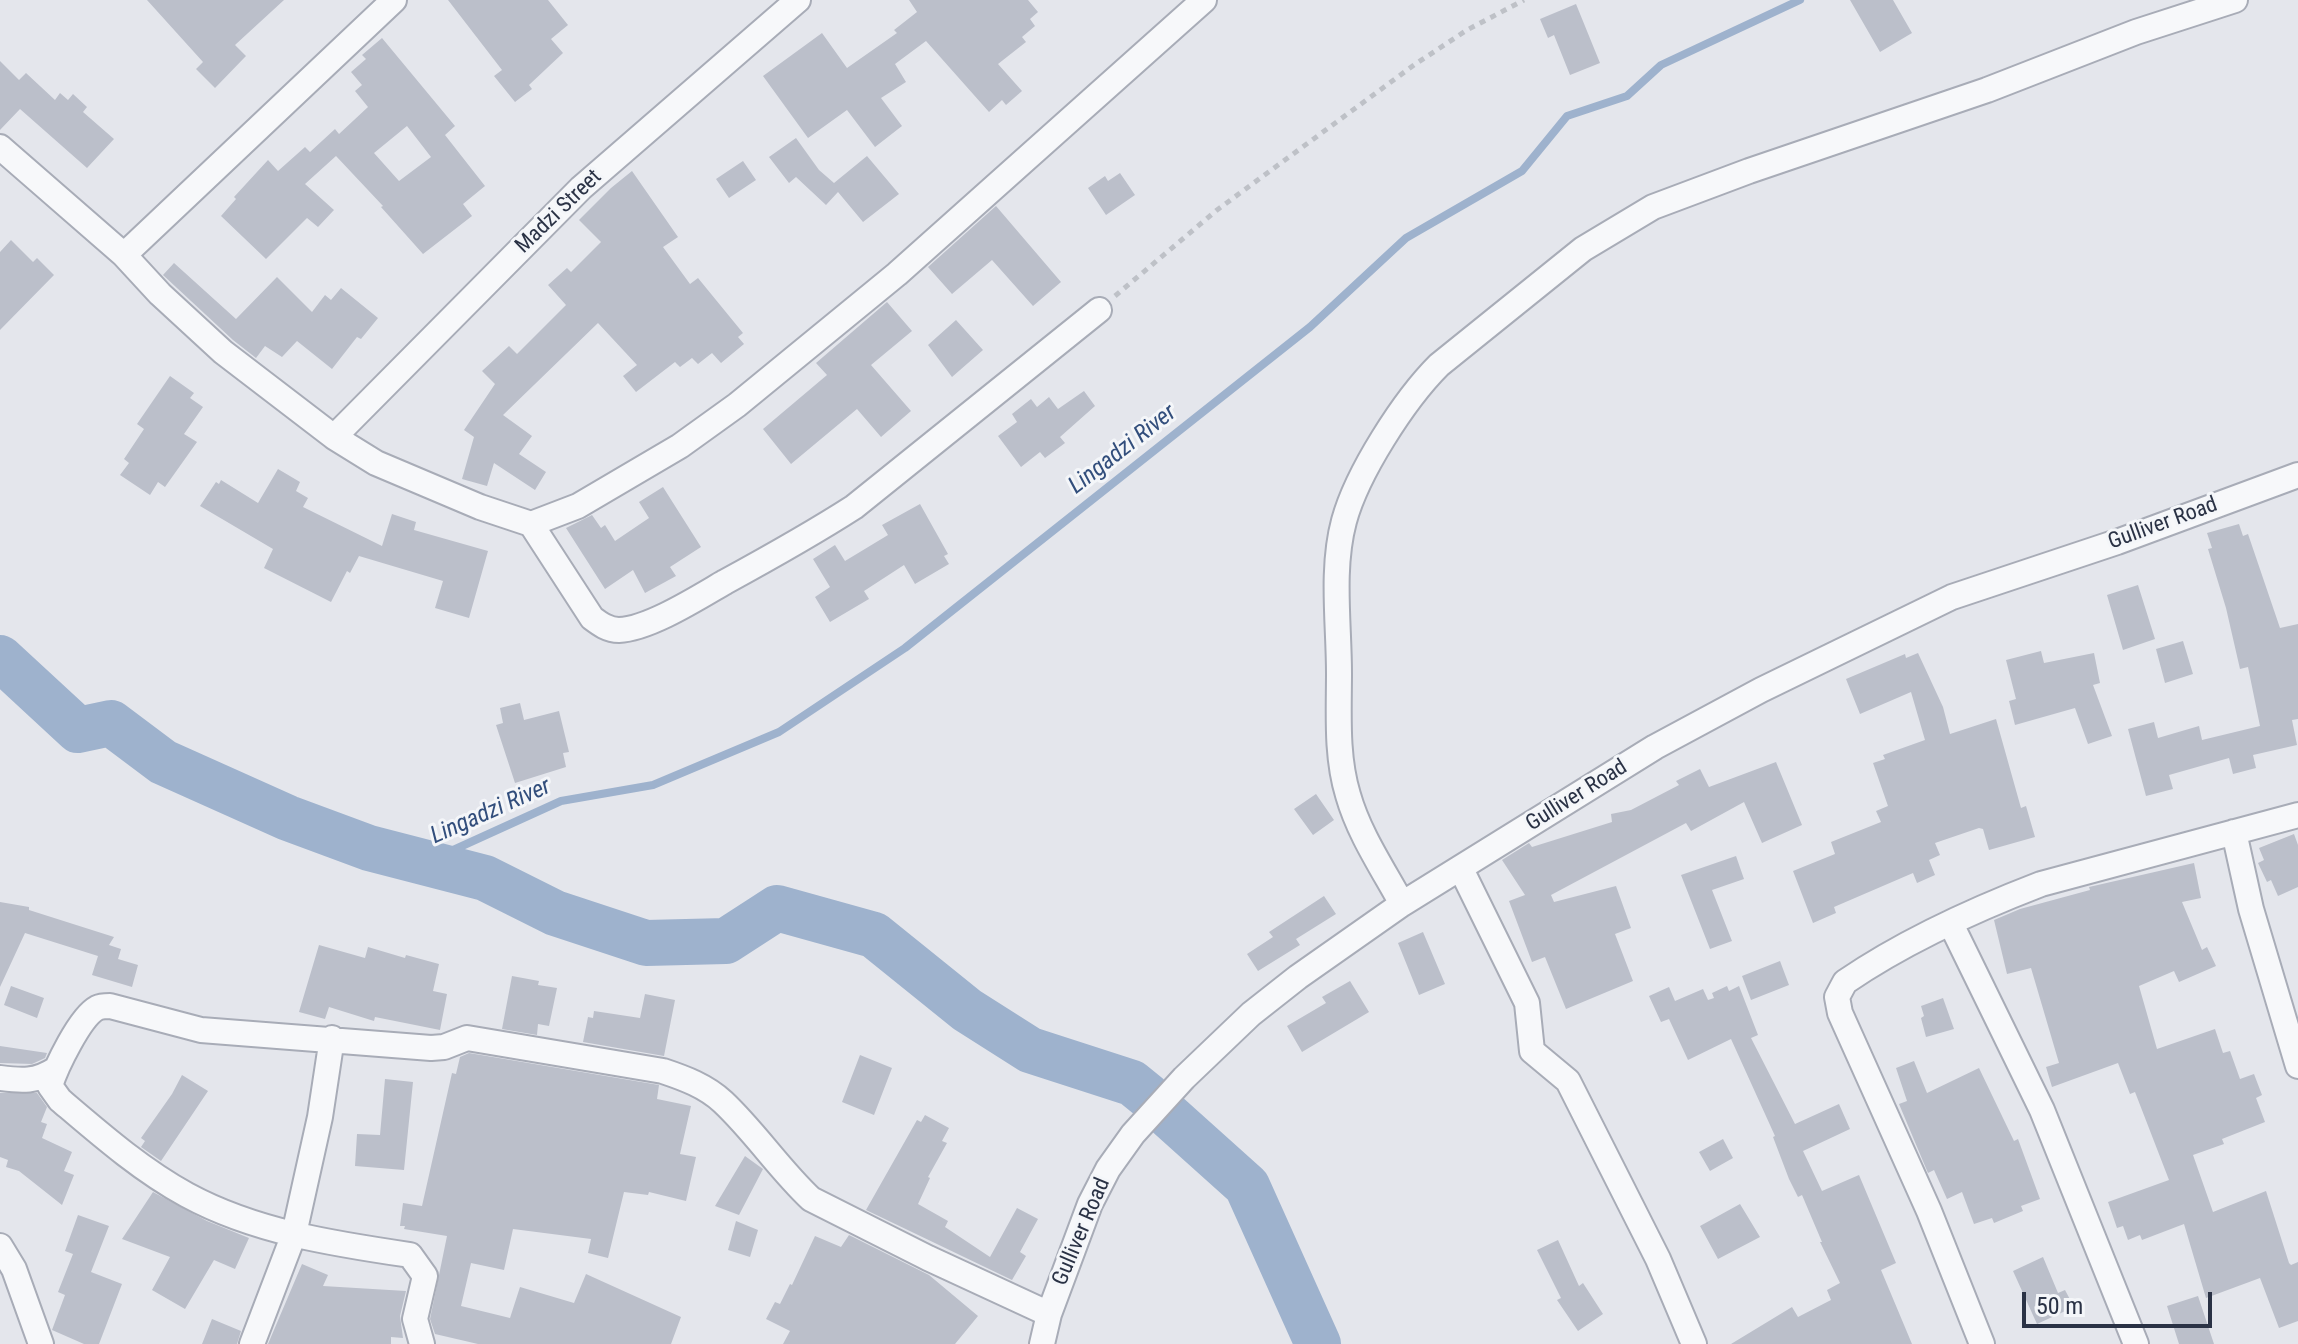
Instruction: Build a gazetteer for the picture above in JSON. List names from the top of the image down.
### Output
{
  "streets": {
    "street": ["Madzi Street", "Gulliver Road"]
  },
  "water": ["Lingadzi River"],
  "scale_bar": "50 m"
}
